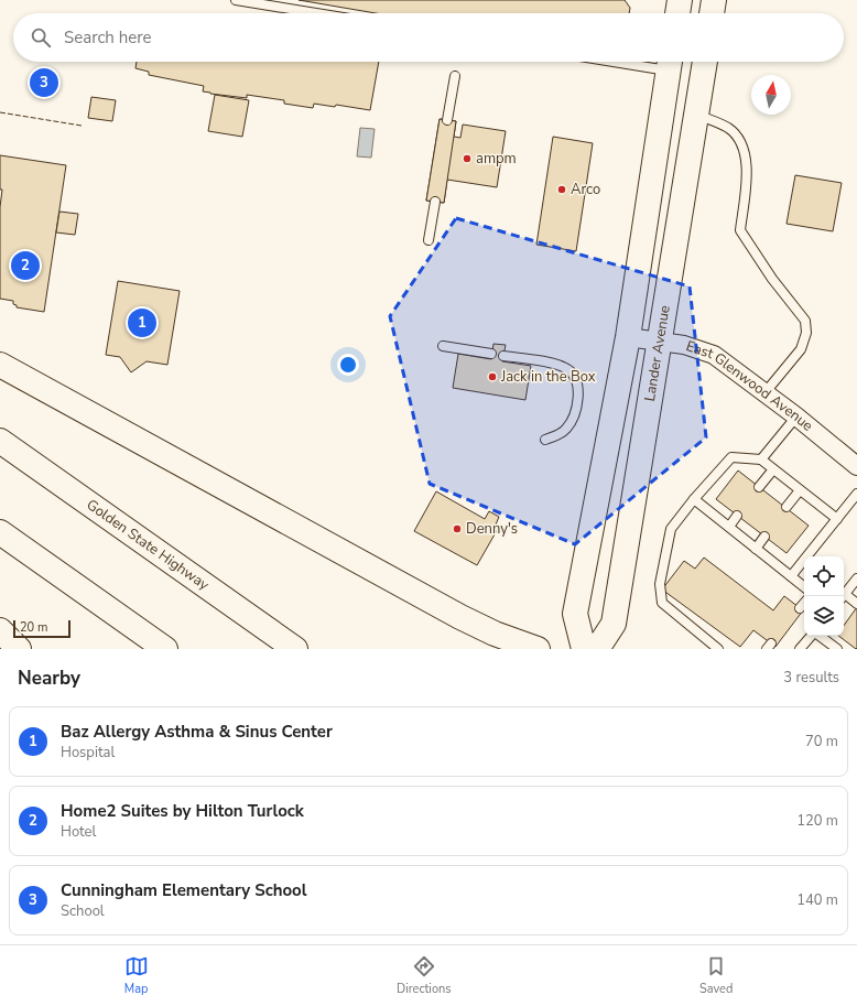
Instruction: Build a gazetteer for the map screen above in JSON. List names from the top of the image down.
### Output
{
  "streets": {
    "main road": ["Lander Avenue", "Golden State Highway"],
    "street": ["East Glenwood Avenue"]
  },
  "crossings": [
    ["Lander Avenue", "East Glenwood Avenue"]
  ],
  "places": [
    "ampm",
    "Arco",
    "Jack in the Box",
    "Denny's"
  ],
  "scale_bar": "20 m",
  "north": "top",
  "page": {
    "search": "Search here",
    "pins": ["3", "2", "1"],
    "scale": "20 m",
    "heading": ["Nearby", "3 results"],
    "list": [
      {
        "mark": "1",
        "name": "Baz Allergy Asthma & Sinus Center",
        "note": "Hospital",
        "value": "70 m"
      },
      {
        "mark": "2",
        "name": "Home2 Suites by Hilton Turlock",
        "note": "Hotel",
        "value": "120 m"
      },
      {
        "mark": "3",
        "name": "Cunningham Elementary School",
        "note": "School",
        "value": "140 m"
      }
    ],
    "nav": ["Map", "Directions", "Saved"]
  }
}
